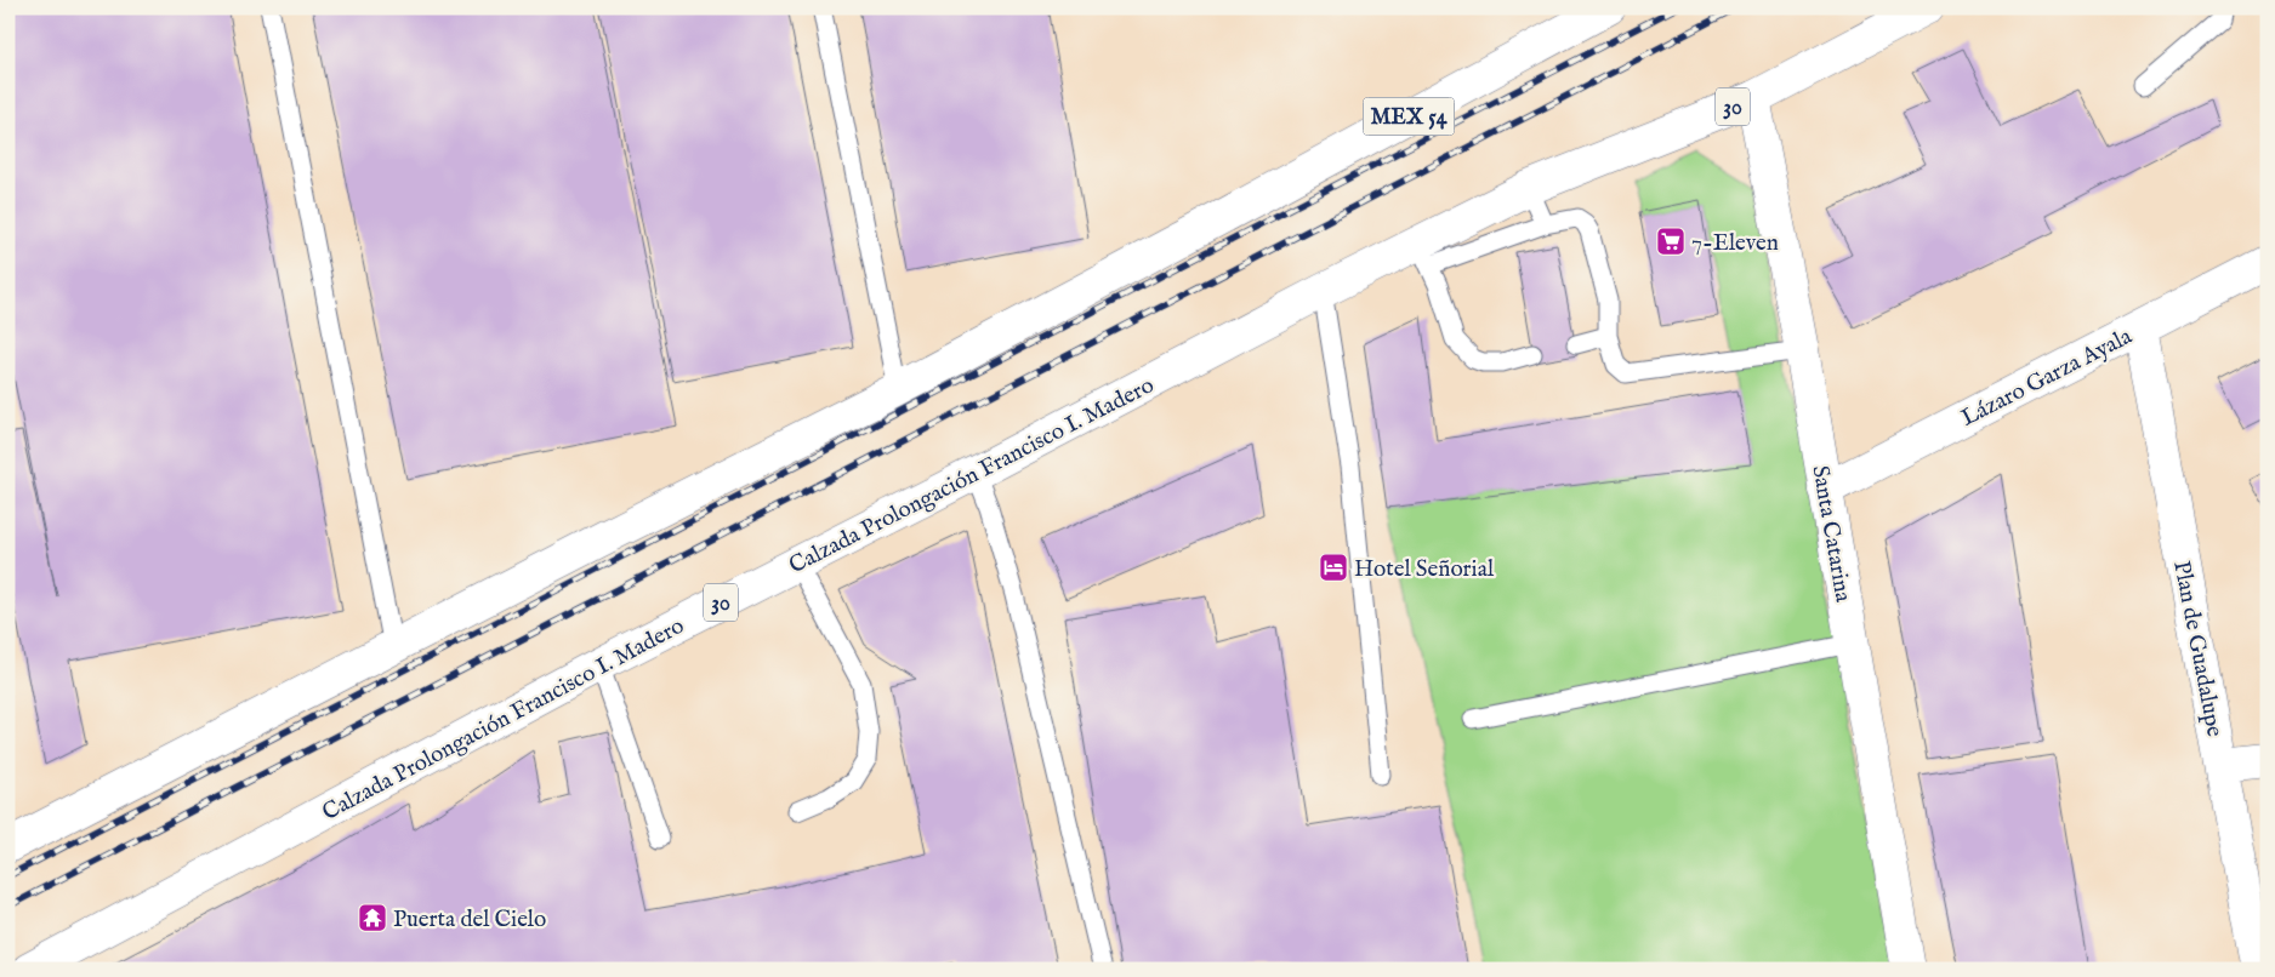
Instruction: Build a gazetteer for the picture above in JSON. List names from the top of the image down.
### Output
{
  "streets": {
    "main road": [
      "30",
      "MEX 54",
      "Lázaro Garza Ayala",
      "Calzada Prolongación Francisco I. Madero",
      "Santa Catarina",
      "Plan de Guadalupe"
    ]
  },
  "crossings": [
    ["Lázaro Garza Ayala", "Santa Catarina"],
    ["Lázaro Garza Ayala", "Plan de Guadalupe"],
    ["Calzada Prolongación Francisco I. Madero", "Santa Catarina"]
  ],
  "places": {
    "supermarket": ["7-Eleven"],
    "hotel": ["Hotel Señorial"],
    "temple": ["Puerta del Cielo"]
  }
}
